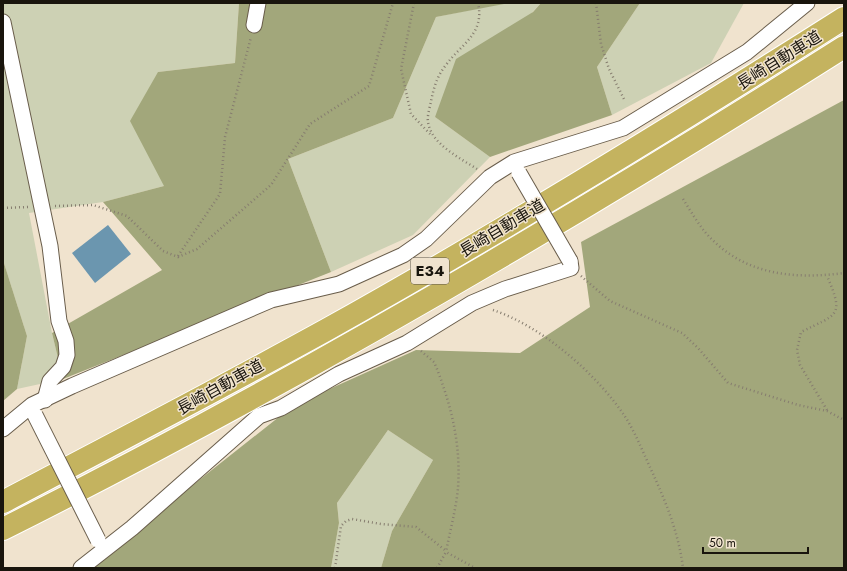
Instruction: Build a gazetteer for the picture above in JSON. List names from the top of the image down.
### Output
{
  "streets": {
    "highway": ["長崎自動車道", "E34"]
  },
  "scale_bar": "50 m"
}
